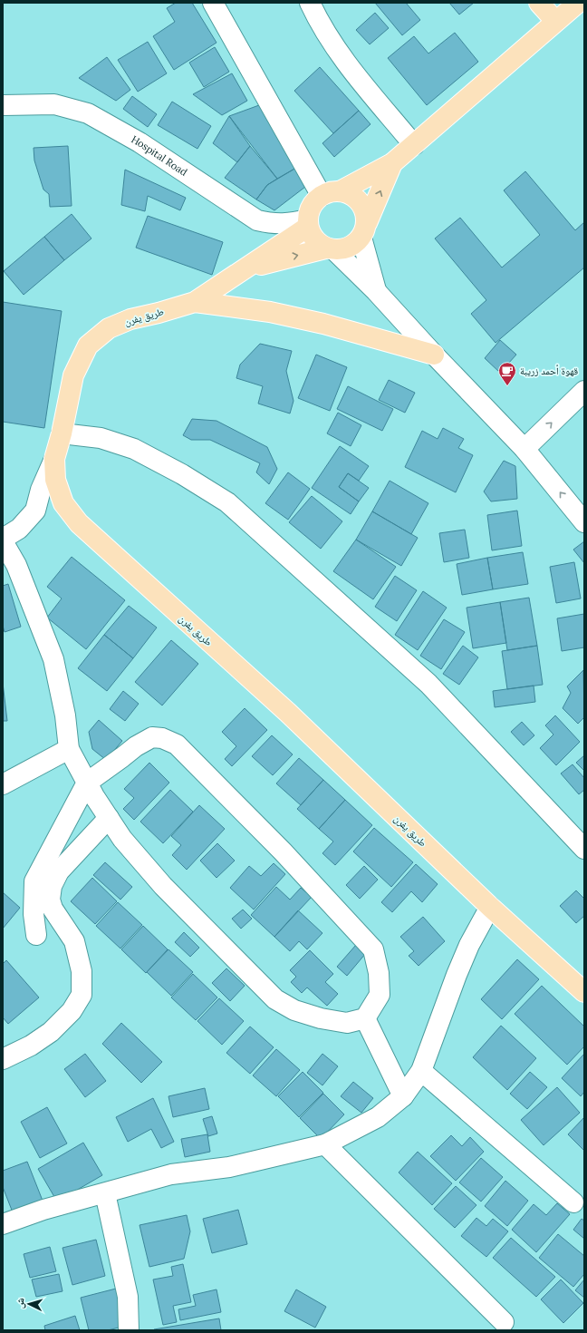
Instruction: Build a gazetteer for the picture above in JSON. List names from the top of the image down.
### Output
{
  "streets": {
    "main road": ["طريق يفرن"],
    "street": ["Hospital Road"]
  },
  "crossings": [
    ["Hospital Road", "طريق يفرن"]
  ],
  "places": {
    "cafe": ["قهوة أحمد زريبة"]
  },
  "north": "left"
}
